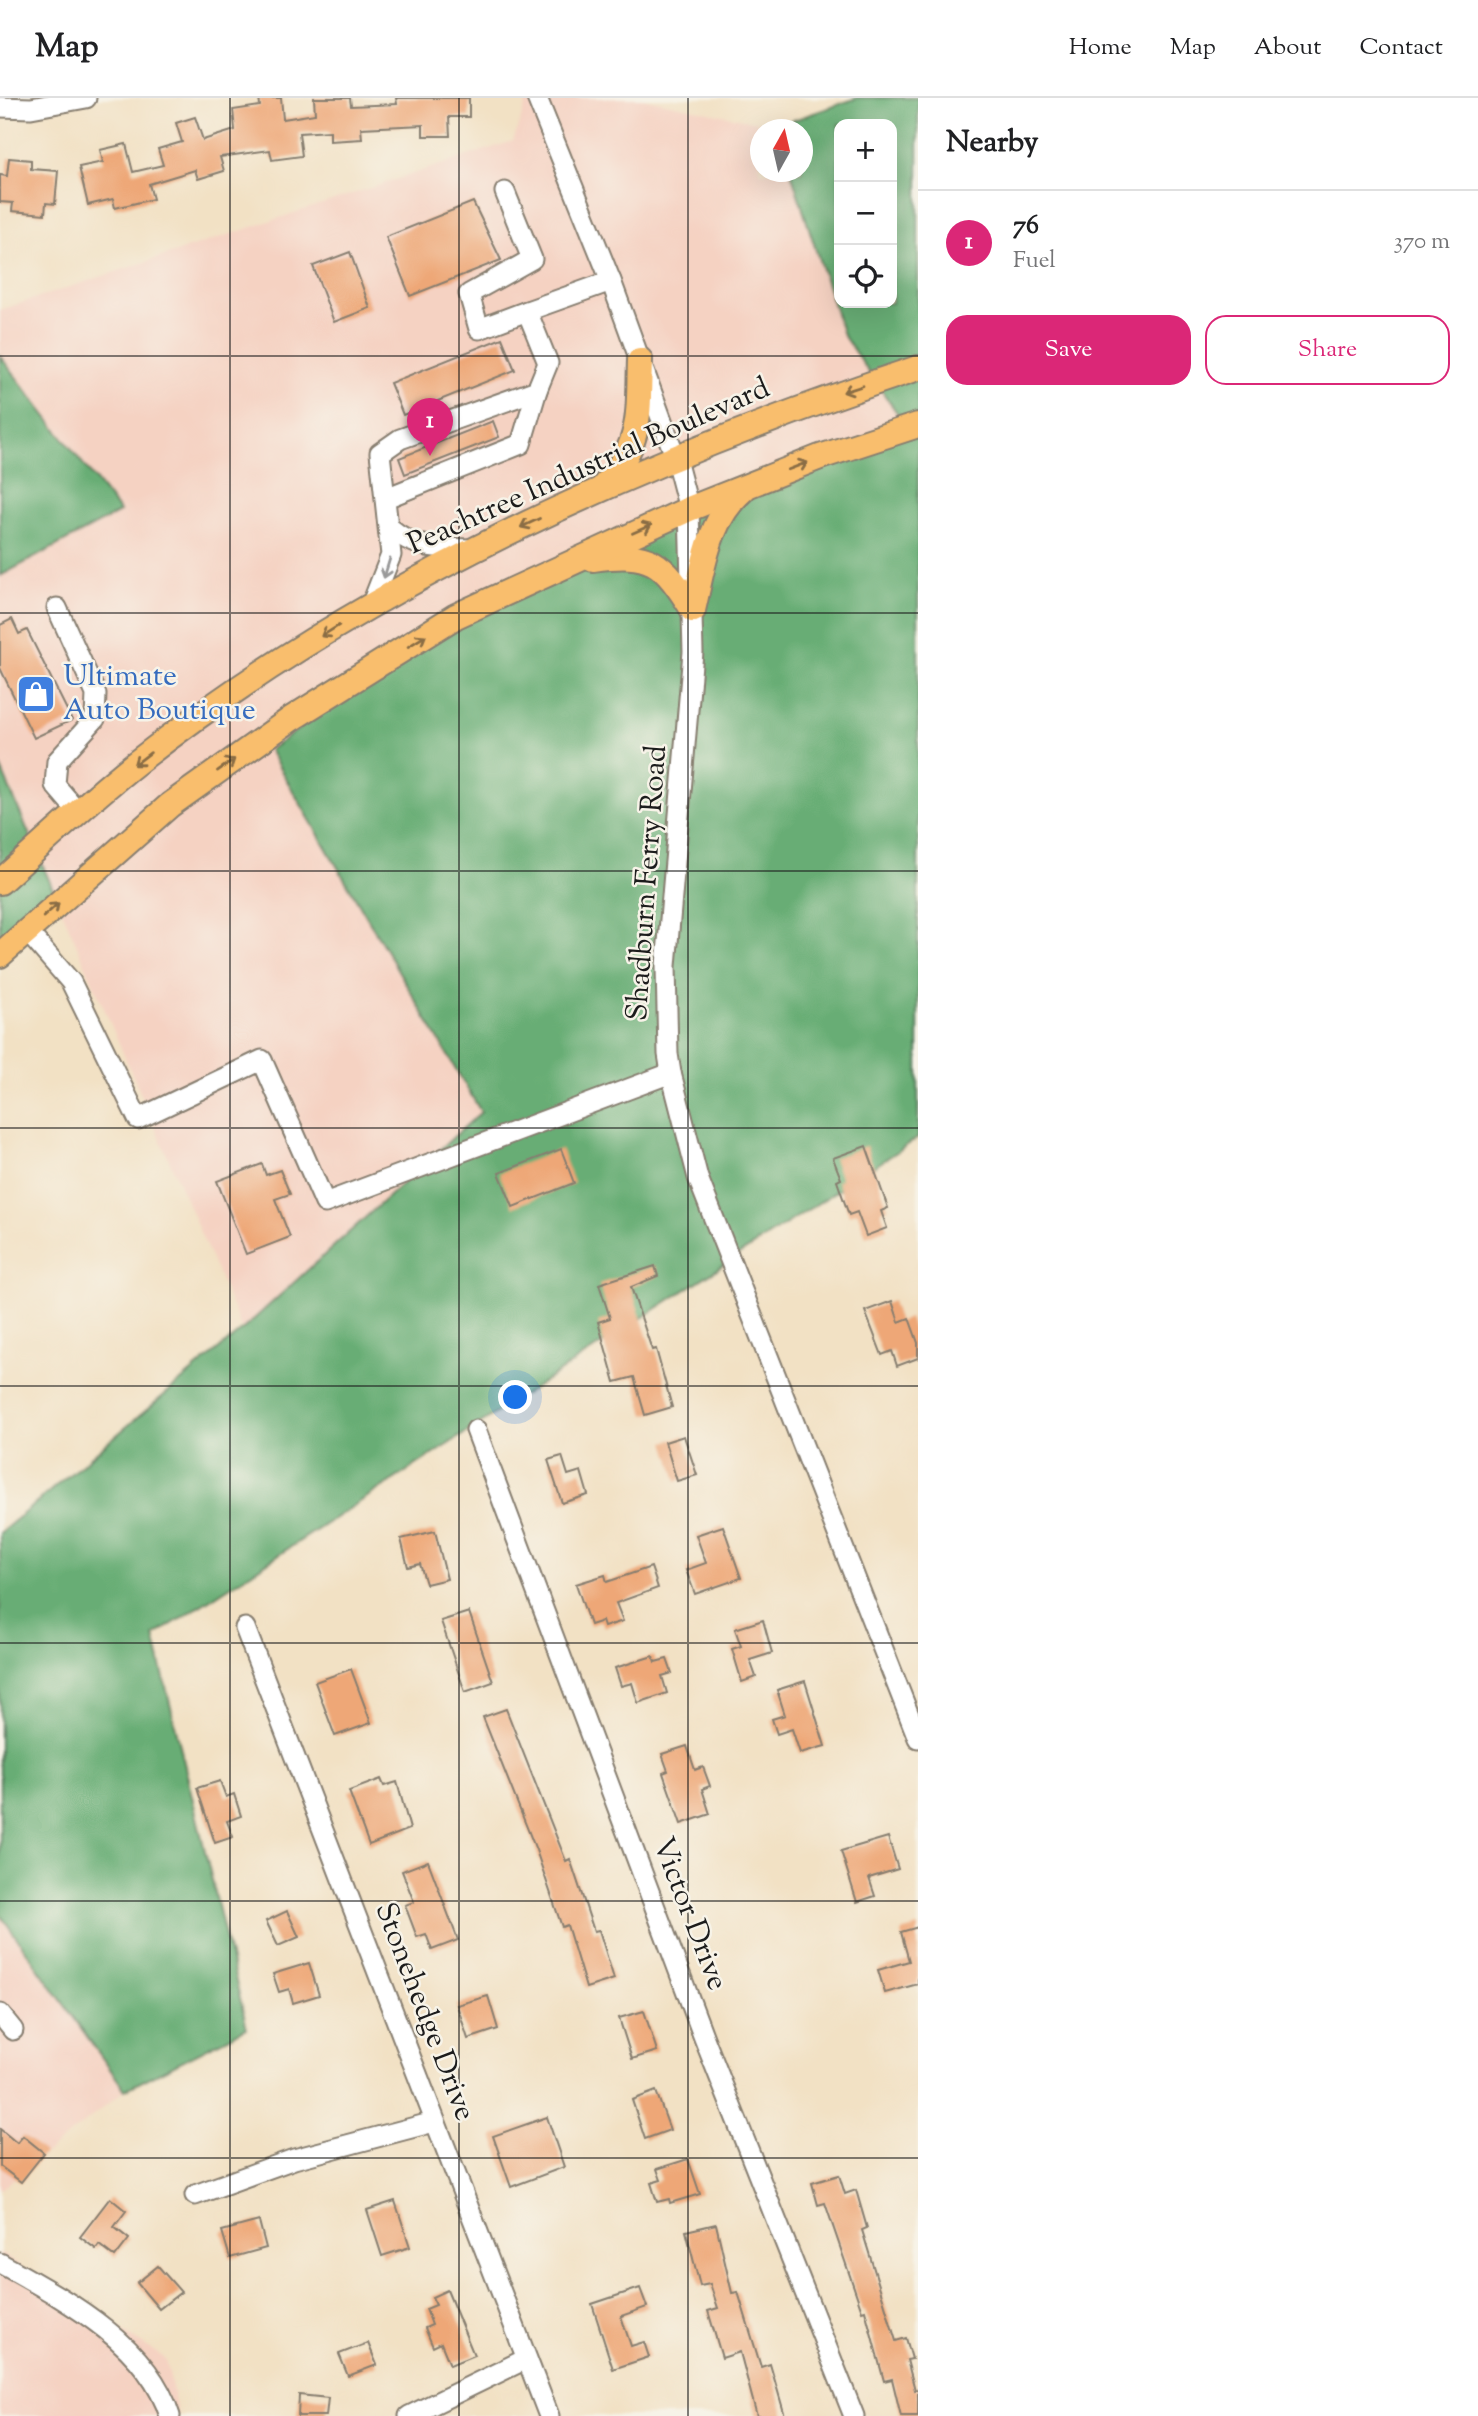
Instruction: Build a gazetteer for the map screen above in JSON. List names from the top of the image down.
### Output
{
  "streets": {
    "main road": ["Peachtree Industrial Boulevard"],
    "street": ["Shadburn Ferry Road", "Victor Drive", "Stonehedge Drive"]
  },
  "crossings": [
    ["Peachtree Industrial Boulevard", "Shadburn Ferry Road"]
  ],
  "places": {
    "shop": ["Ultimate Auto Boutique"]
  },
  "north": "top",
  "page": {
    "header": "Map",
    "nav": [
      "Home",
      "Map",
      "About",
      "Contact"
    ],
    "heading": "Nearby",
    "map_buttons": ["+", "−"],
    "list": [
      {
        "mark": "1",
        "name": "76",
        "note": "Fuel",
        "value": "370 m"
      }
    ],
    "buttons": ["Save", "Share"],
    "pins": "1"
  }
}
